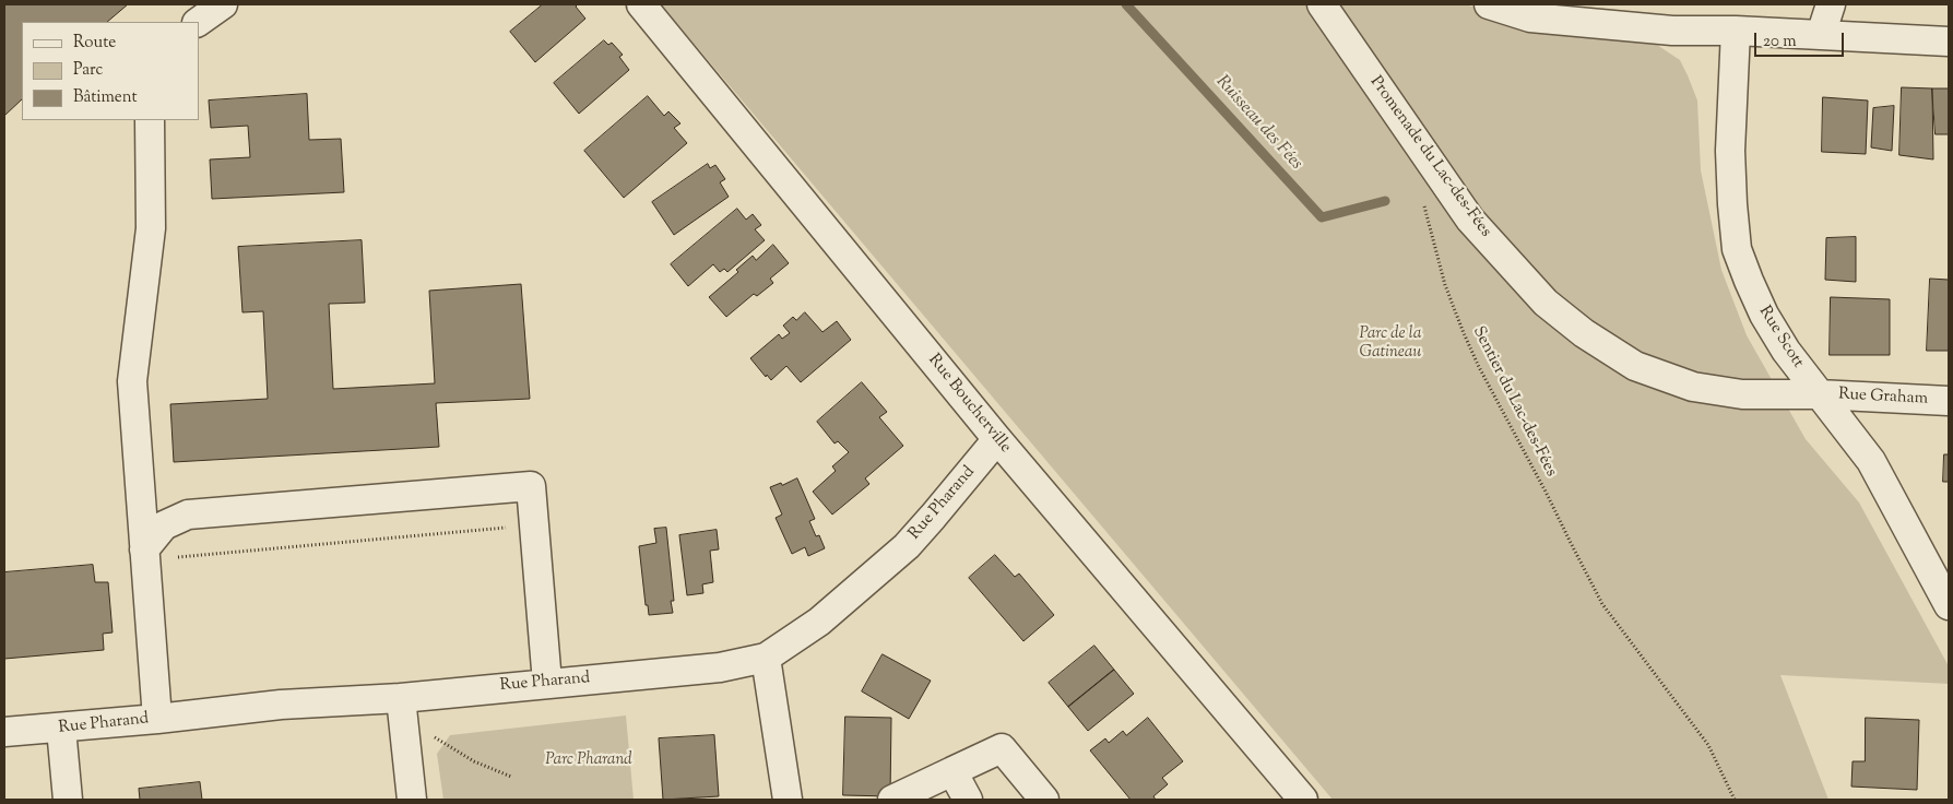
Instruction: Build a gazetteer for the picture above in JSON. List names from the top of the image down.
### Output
{
  "streets": {
    "street": [
      "Promenade du Lac-des-Fées",
      "Rue Scott",
      "Rue Graham",
      "Rue Boucherville",
      "Rue Pharand"
    ],
    "path": ["Sentier du Lac-des-Fées"]
  },
  "crossings": [
    ["Promenade du Lac-des-Fées", "Rue Scott"],
    ["Promenade du Lac-des-Fées", "Rue Graham"],
    ["Rue Scott", "Rue Graham"],
    ["Rue Boucherville", "Rue Pharand"]
  ],
  "water": ["Ruisseau des Fées"],
  "parks": ["Parc de la Gatineau", "Parc Pharand"],
  "legend": ["Route", "Parc", "Bâtiment"],
  "scale_bar": "20 m"
}
